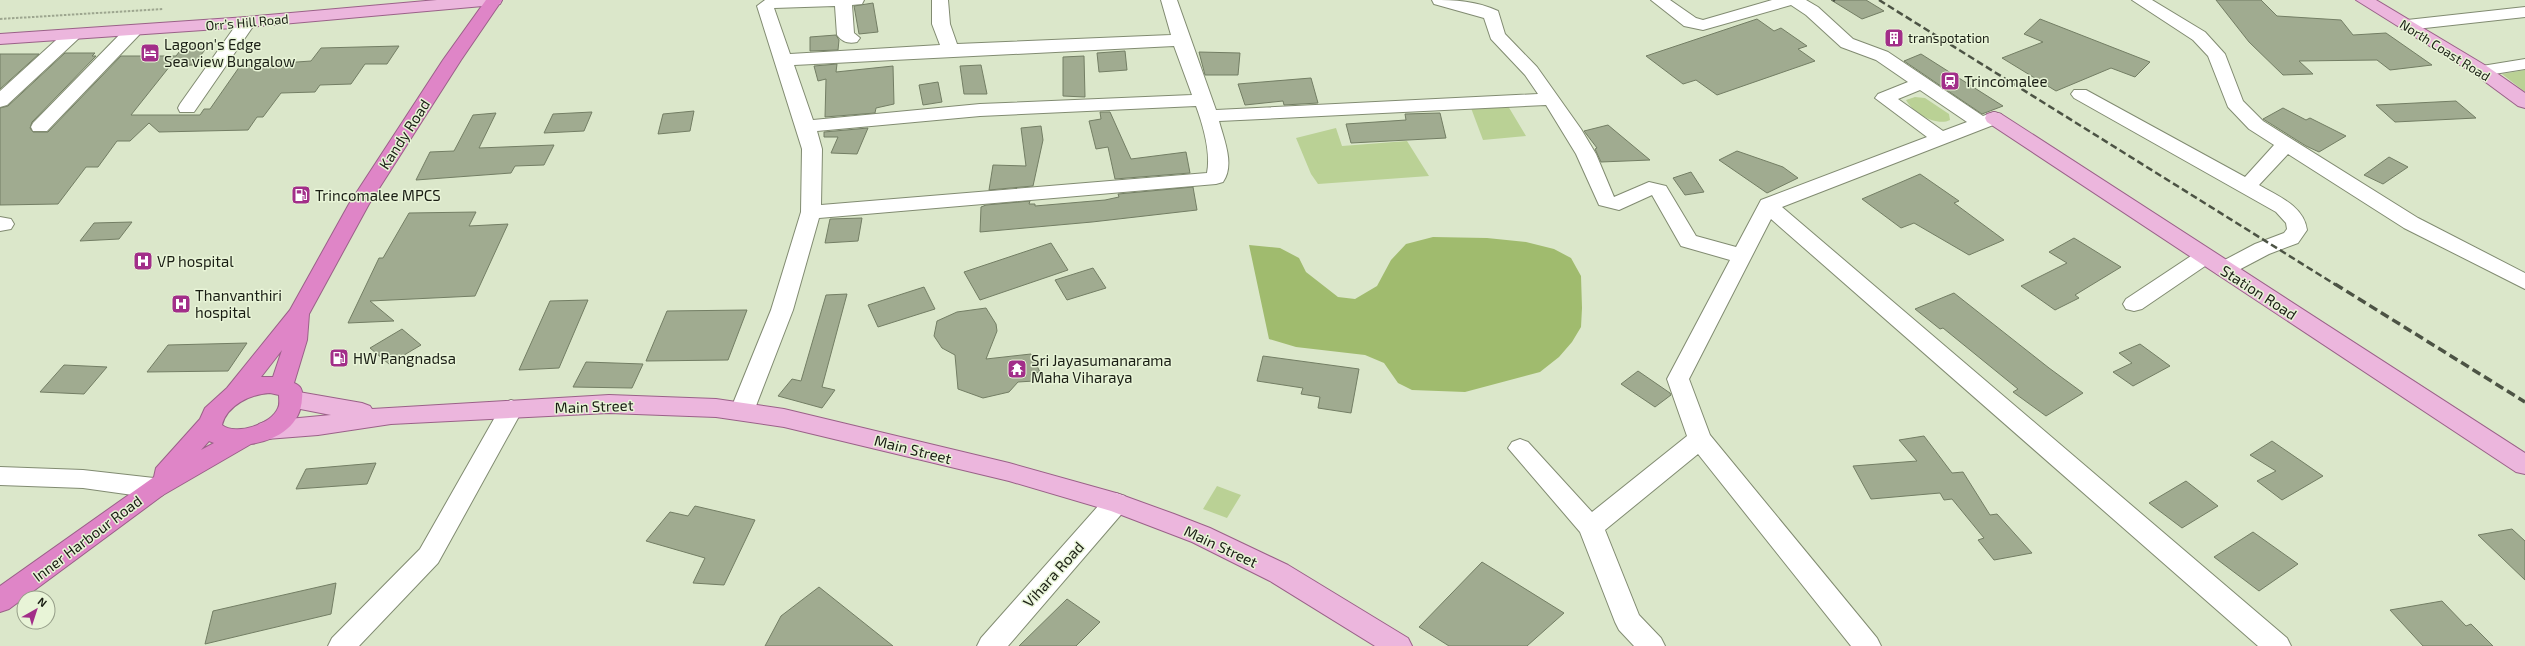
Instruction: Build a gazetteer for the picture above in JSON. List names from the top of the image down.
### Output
{
  "streets": {
    "highway": ["Kandy Road", "Inner Harbour Road"],
    "main road": [
      "Orr’s Hill Road",
      "North Coast Road",
      "Station Road",
      "Main Street"
    ],
    "street": ["Vihara Road"]
  },
  "crossings": [
    ["Orr’s Hill Road", "Kandy Road"],
    ["Kandy Road", "Main Street"],
    ["Kandy Road", "Inner Harbour Road"],
    ["Main Street", "Vihara Road"]
  ],
  "places": {
    "building": ["transpotation"],
    "hotel": ["Lagoon's Edge Sea view Bungalow"],
    "station": ["Trincomalee"],
    "fuel station": ["Trincomalee MPCS", "HW Pangnadsa"],
    "hospital": ["VP hospital", "Thanvanthiri hospital"],
    "temple": ["Sri Jayasumanarama Maha Viharaya"]
  },
  "north": "top right"
}
